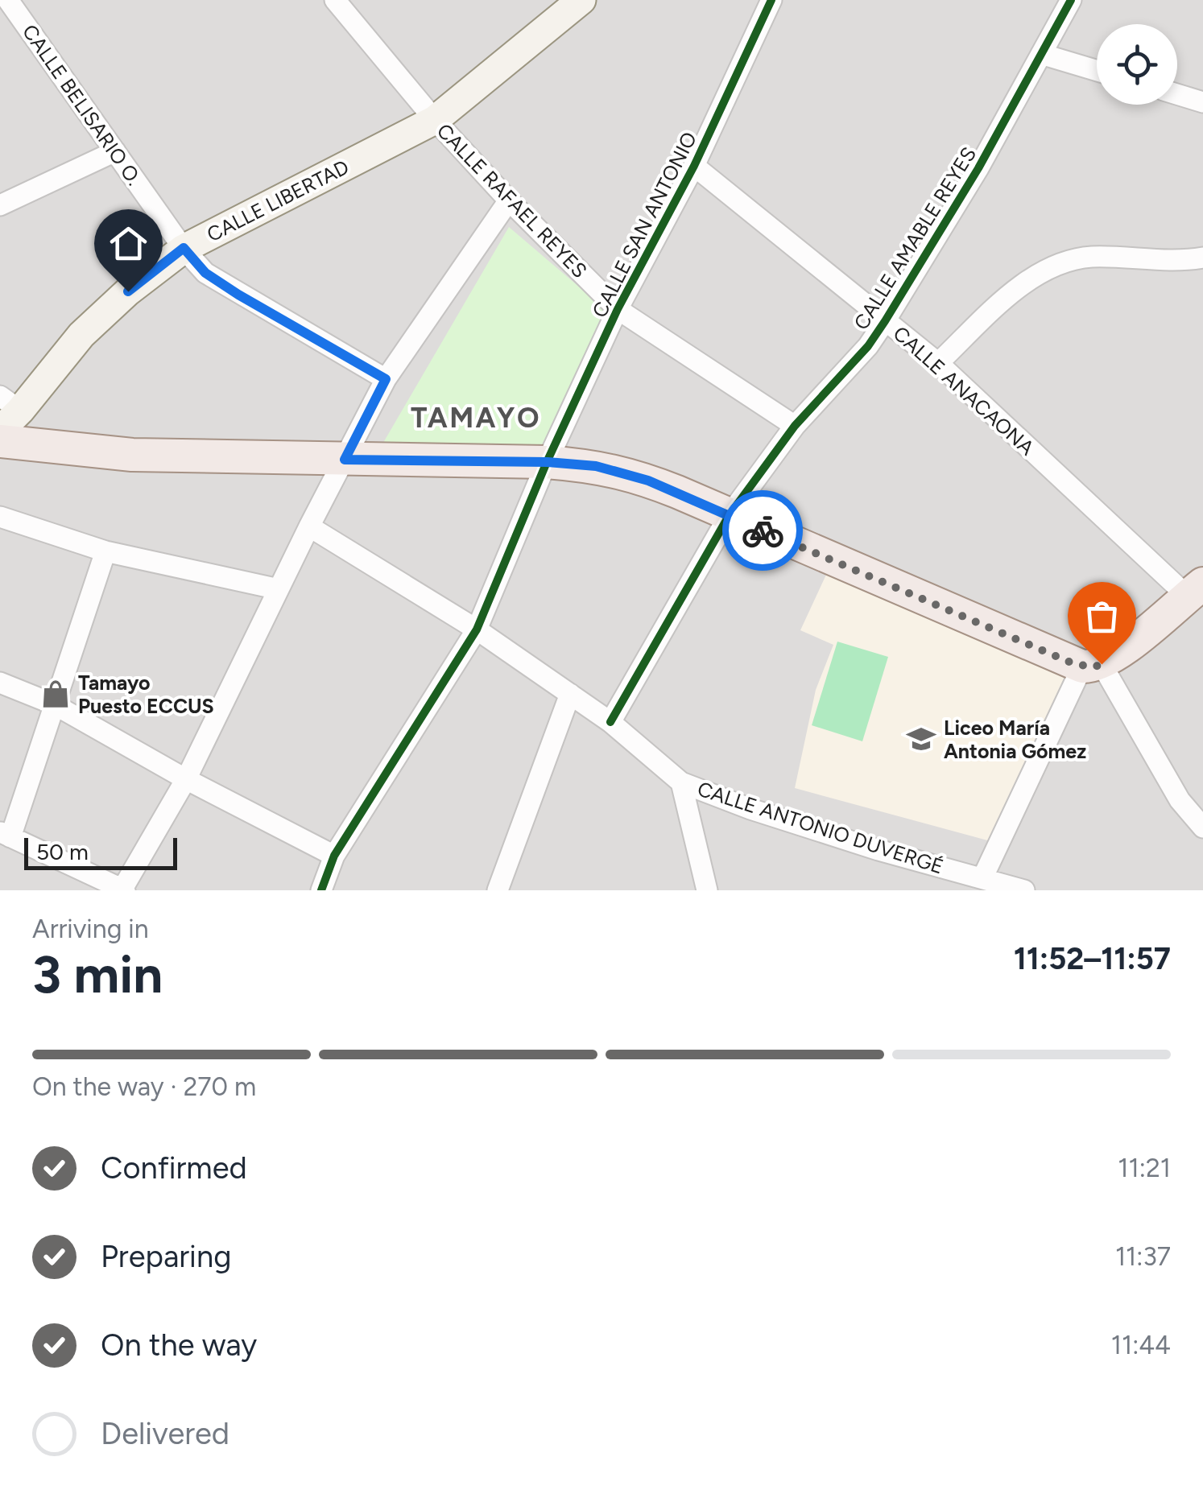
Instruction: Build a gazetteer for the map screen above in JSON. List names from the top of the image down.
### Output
{
  "streets": {
    "street": [
      "CALLE BELISARIO O.",
      "CALLE LIBERTAD",
      "CALLE RAFAEL REYES",
      "CALLE SAN ANTONIO",
      "CALLE AMABLE REYES",
      "CALLE ANACAONA",
      "CALLE ANTONIO DUVERGÉ"
    ]
  },
  "crossings": [
    ["CALLE BELISARIO O.", "CALLE LIBERTAD"],
    ["CALLE LIBERTAD", "CALLE RAFAEL REYES"],
    ["CALLE RAFAEL REYES", "CALLE SAN ANTONIO"],
    ["CALLE RAFAEL REYES", "CALLE AMABLE REYES"],
    ["CALLE SAN ANTONIO", "CALLE ANACAONA"],
    ["CALLE SAN ANTONIO", "CALLE ANTONIO DUVERGÉ"],
    ["CALLE AMABLE REYES", "CALLE ANACAONA"],
    ["CALLE AMABLE REYES", "CALLE ANTONIO DUVERGÉ"]
  ],
  "districts": ["TAMAYO"],
  "places": {
    "shop": ["Tamayo Puesto ECCUS"],
    "school or university": ["Liceo María Antonia Gómez"]
  },
  "scale_bar": "50 m",
  "page": {
    "scale": "50 m",
    "heading": ["3 min", "Arriving in", "11:52–11:57"],
    "bar": "On the way · 270 m",
    "list": [
      ["Confirmed", "11:21"],
      ["Preparing", "11:37"],
      ["On the way", "11:44"],
      "Delivered"
    ]
  }
}
